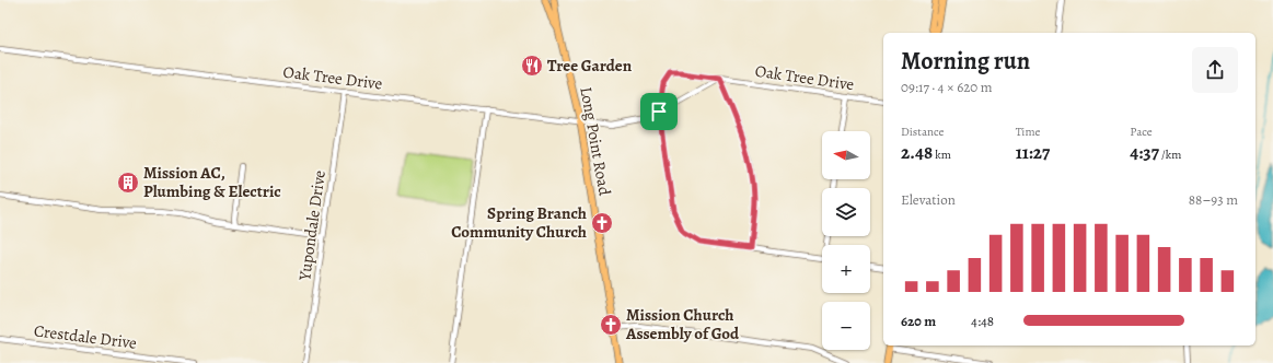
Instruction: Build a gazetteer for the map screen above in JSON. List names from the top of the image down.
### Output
{
  "streets": {
    "main road": ["Long Point Road"],
    "street": ["Oak Tree Drive", "Yupondale Drive", "Crestdale Drive"]
  },
  "crossings": [
    ["Oak Tree Drive", "Long Point Road"],
    ["Oak Tree Drive", "Yupondale Drive"]
  ],
  "places": {
    "restaurant": ["Tree Garden"],
    "building": ["Mission AC, Plumbing & Electric"],
    "church": ["Spring Branch Community Church", "Mission Church Assembly of God"]
  },
  "north": "left",
  "page": {
    "heading": ["Morning run", "09:17 · 4 × 620 m"],
    "stats": [
      ["Distance", "2.48 km"],
      ["Time", "11:27"],
      ["Pace", "4:37 /km"]
    ],
    "map_buttons": ["+", "−"],
    "chart": ["Elevation", "88–93 m"],
    "list": [
      {
        "name": "620 m",
        "note": "4:48"
      }
    ]
  }
}
